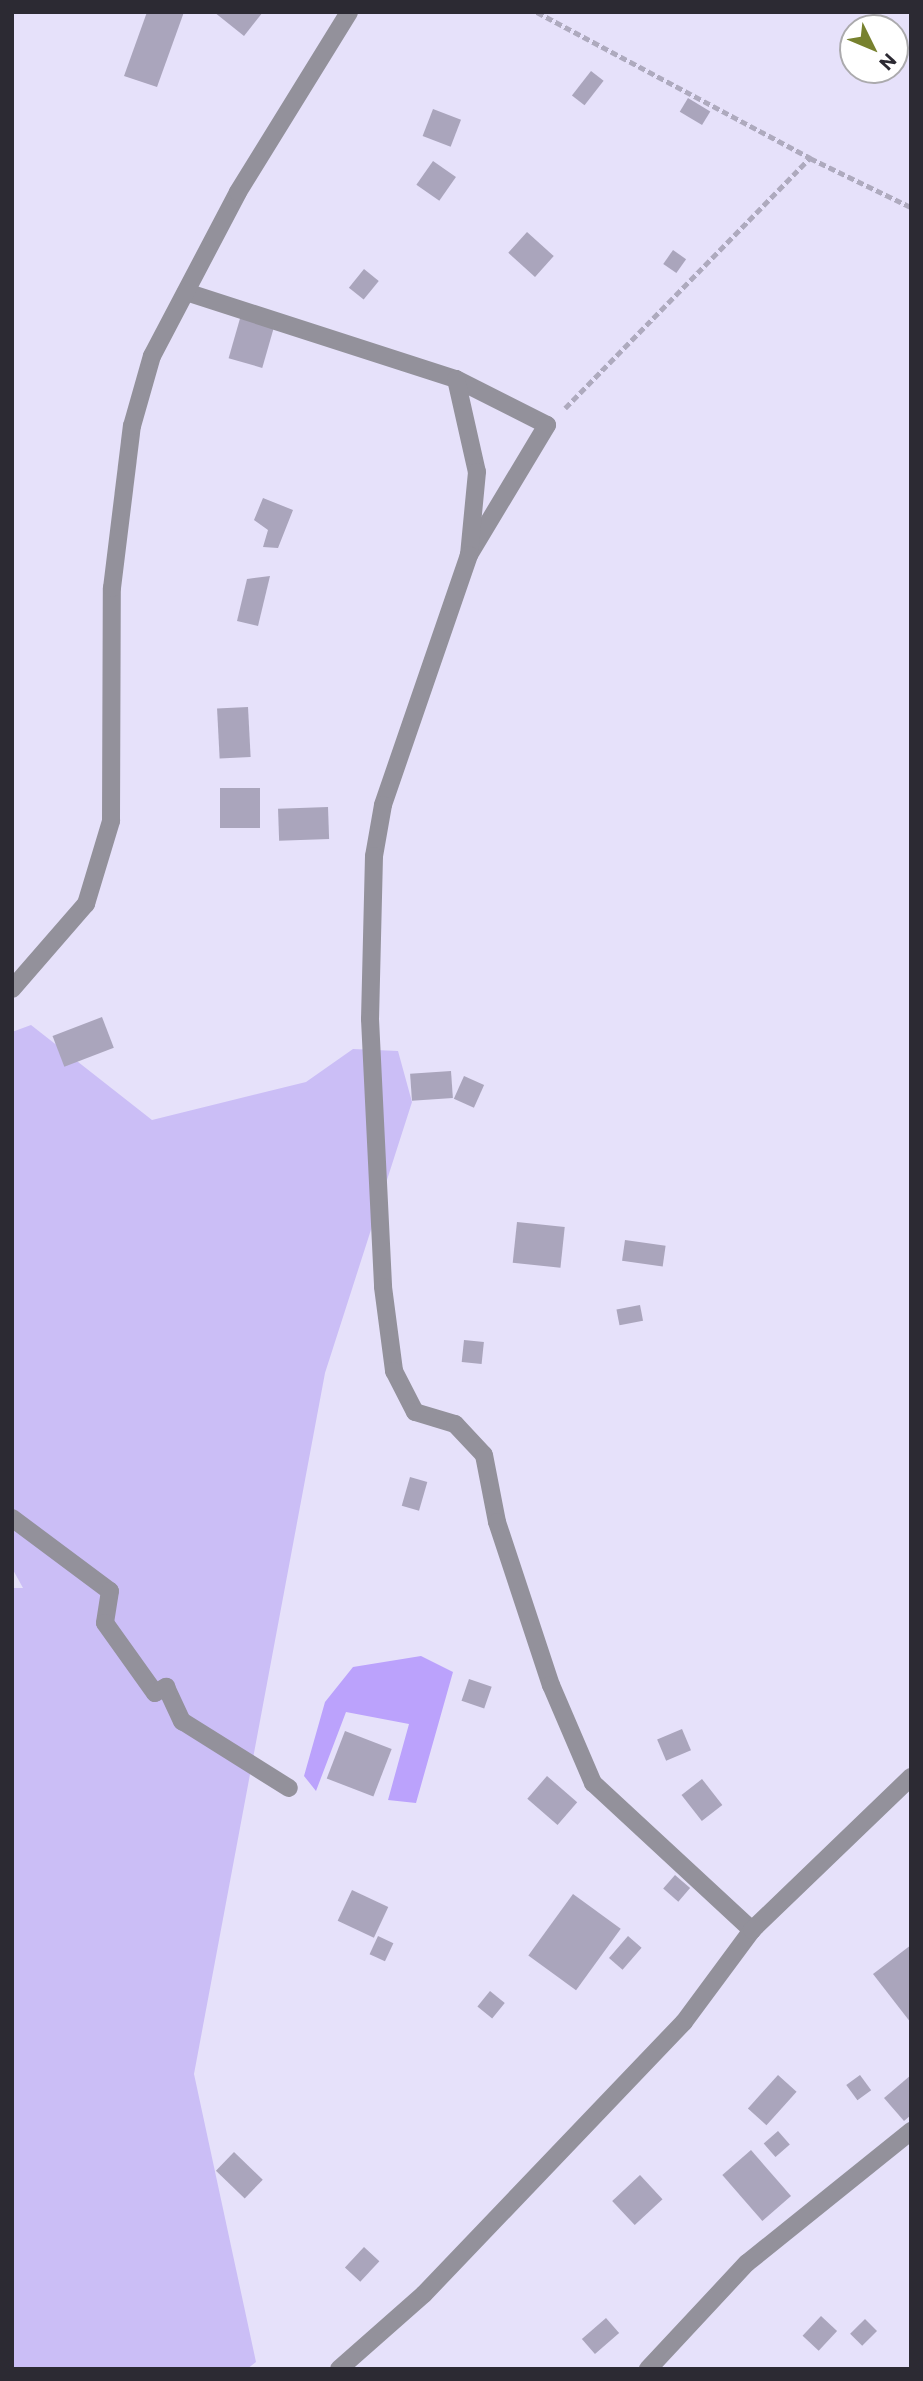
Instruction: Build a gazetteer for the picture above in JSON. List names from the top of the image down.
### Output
{
  "north": "bottom right"
}
